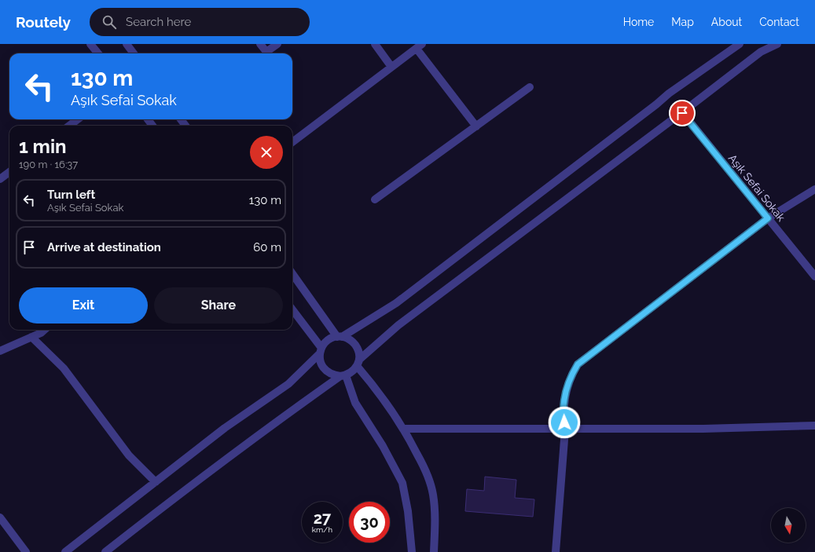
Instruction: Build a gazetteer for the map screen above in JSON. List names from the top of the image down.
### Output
{
  "streets": {
    "street": ["Aşık Sefai Sokak"]
  },
  "north": "bottom",
  "page": {
    "header": "Routely",
    "search": "Search here",
    "nav": [
      "Home",
      "Map",
      "About",
      "Contact"
    ],
    "turn": ["130 m", "Aşık Sefai Sokak"],
    "heading": ["1 min", "190 m · 16:37"],
    "list": [
      {
        "name": "Turn left",
        "note": "Aşık Sefai Sokak",
        "value": "130 m"
      },
      {
        "name": "Arrive at destination",
        "value": "60 m"
      }
    ],
    "buttons": ["Exit", "Share"],
    "speed": "27 km/h",
    "limit": "30"
  }
}
